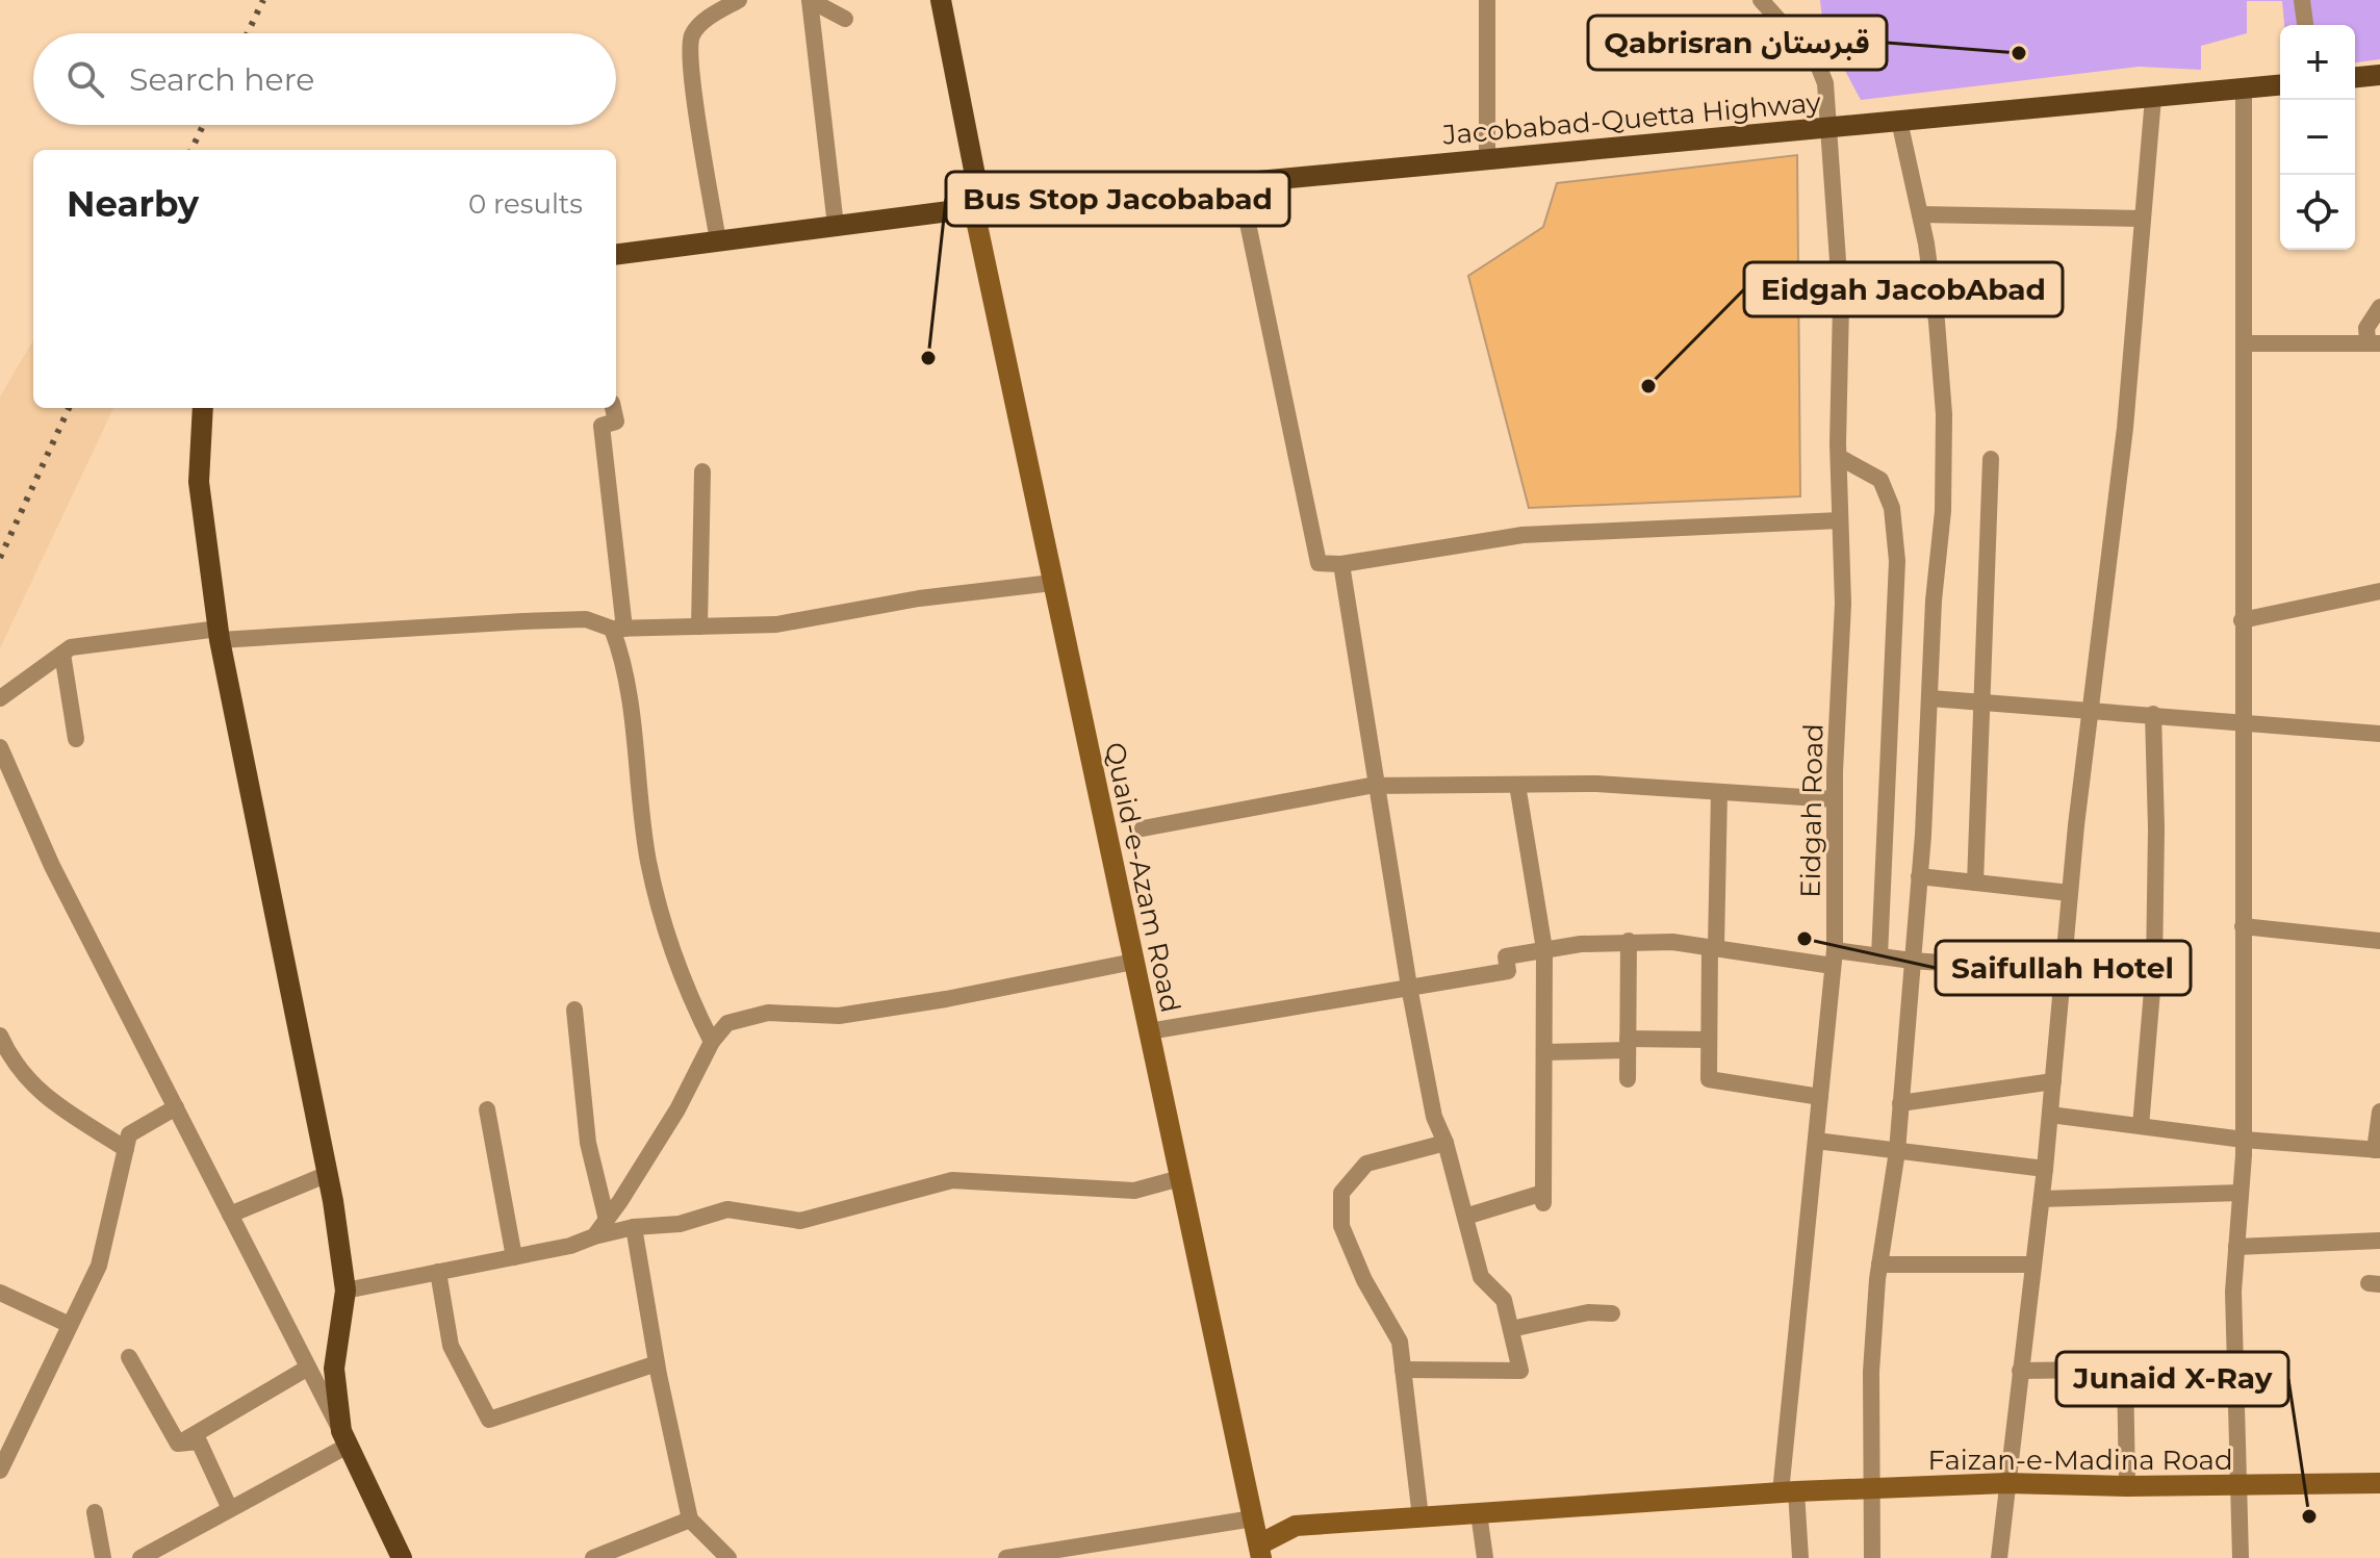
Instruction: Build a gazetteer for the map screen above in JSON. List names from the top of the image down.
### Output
{
  "streets": {
    "main road": ["Jacobabad-Quetta Highway"],
    "street": ["Eidgah Road", "Quaid-e-Azam Road", "Faizan-e-Madina Road"]
  },
  "crossings": [
    ["Jacobabad-Quetta Highway", "Eidgah Road"],
    ["Jacobabad-Quetta Highway", "Quaid-e-Azam Road"],
    ["Eidgah Road", "Faizan-e-Madina Road"],
    ["Quaid-e-Azam Road", "Faizan-e-Madina Road"]
  ],
  "places": [
    "Qabrisran قبرستان",
    "Bus Stop Jacobabad",
    "Eidgah JacobAbad",
    "Saifullah Hotel",
    "Junaid X-Ray"
  ],
  "page": {
    "map_buttons": ["+", "−"],
    "search": "Search here",
    "heading": ["Nearby", "0 results"]
  }
}
